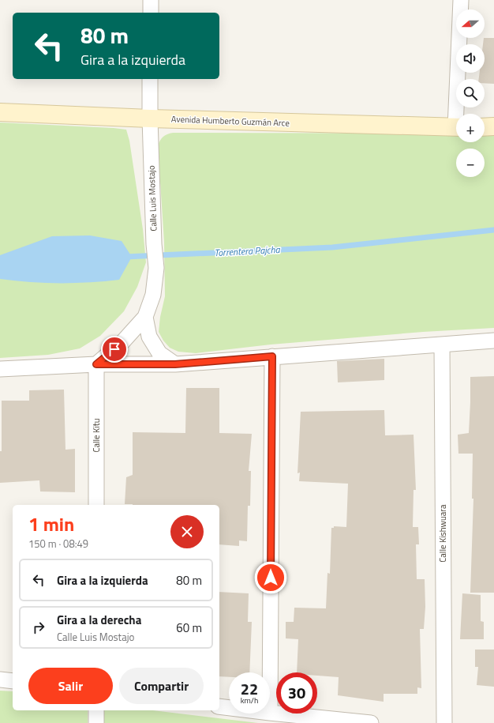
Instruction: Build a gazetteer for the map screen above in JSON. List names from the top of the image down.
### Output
{
  "streets": {
    "main road": ["Avenida Humberto Guzmán Arce"],
    "street": ["Calle Luis Mostajo", "Calle Kitu", "Calle Kishwuara"]
  },
  "crossings": [
    ["Avenida Humberto Guzmán Arce", "Calle Luis Mostajo"],
    ["Calle Luis Mostajo", "Calle Kitu"]
  ],
  "water": ["Torrentera Pajcha"],
  "north": "left",
  "page": {
    "map_buttons": ["+", "−"],
    "turn": ["80 m", "Gira a la izquierda"],
    "heading": ["1 min", "150 m · 08:49"],
    "list": [
      {
        "name": "Gira a la izquierda",
        "value": "80 m"
      },
      {
        "name": "Gira a la derecha",
        "note": "Calle Luis Mostajo",
        "value": "60 m"
      }
    ],
    "buttons": ["Salir", "Compartir"],
    "speed": "22 km/h",
    "limit": "30"
  }
}
